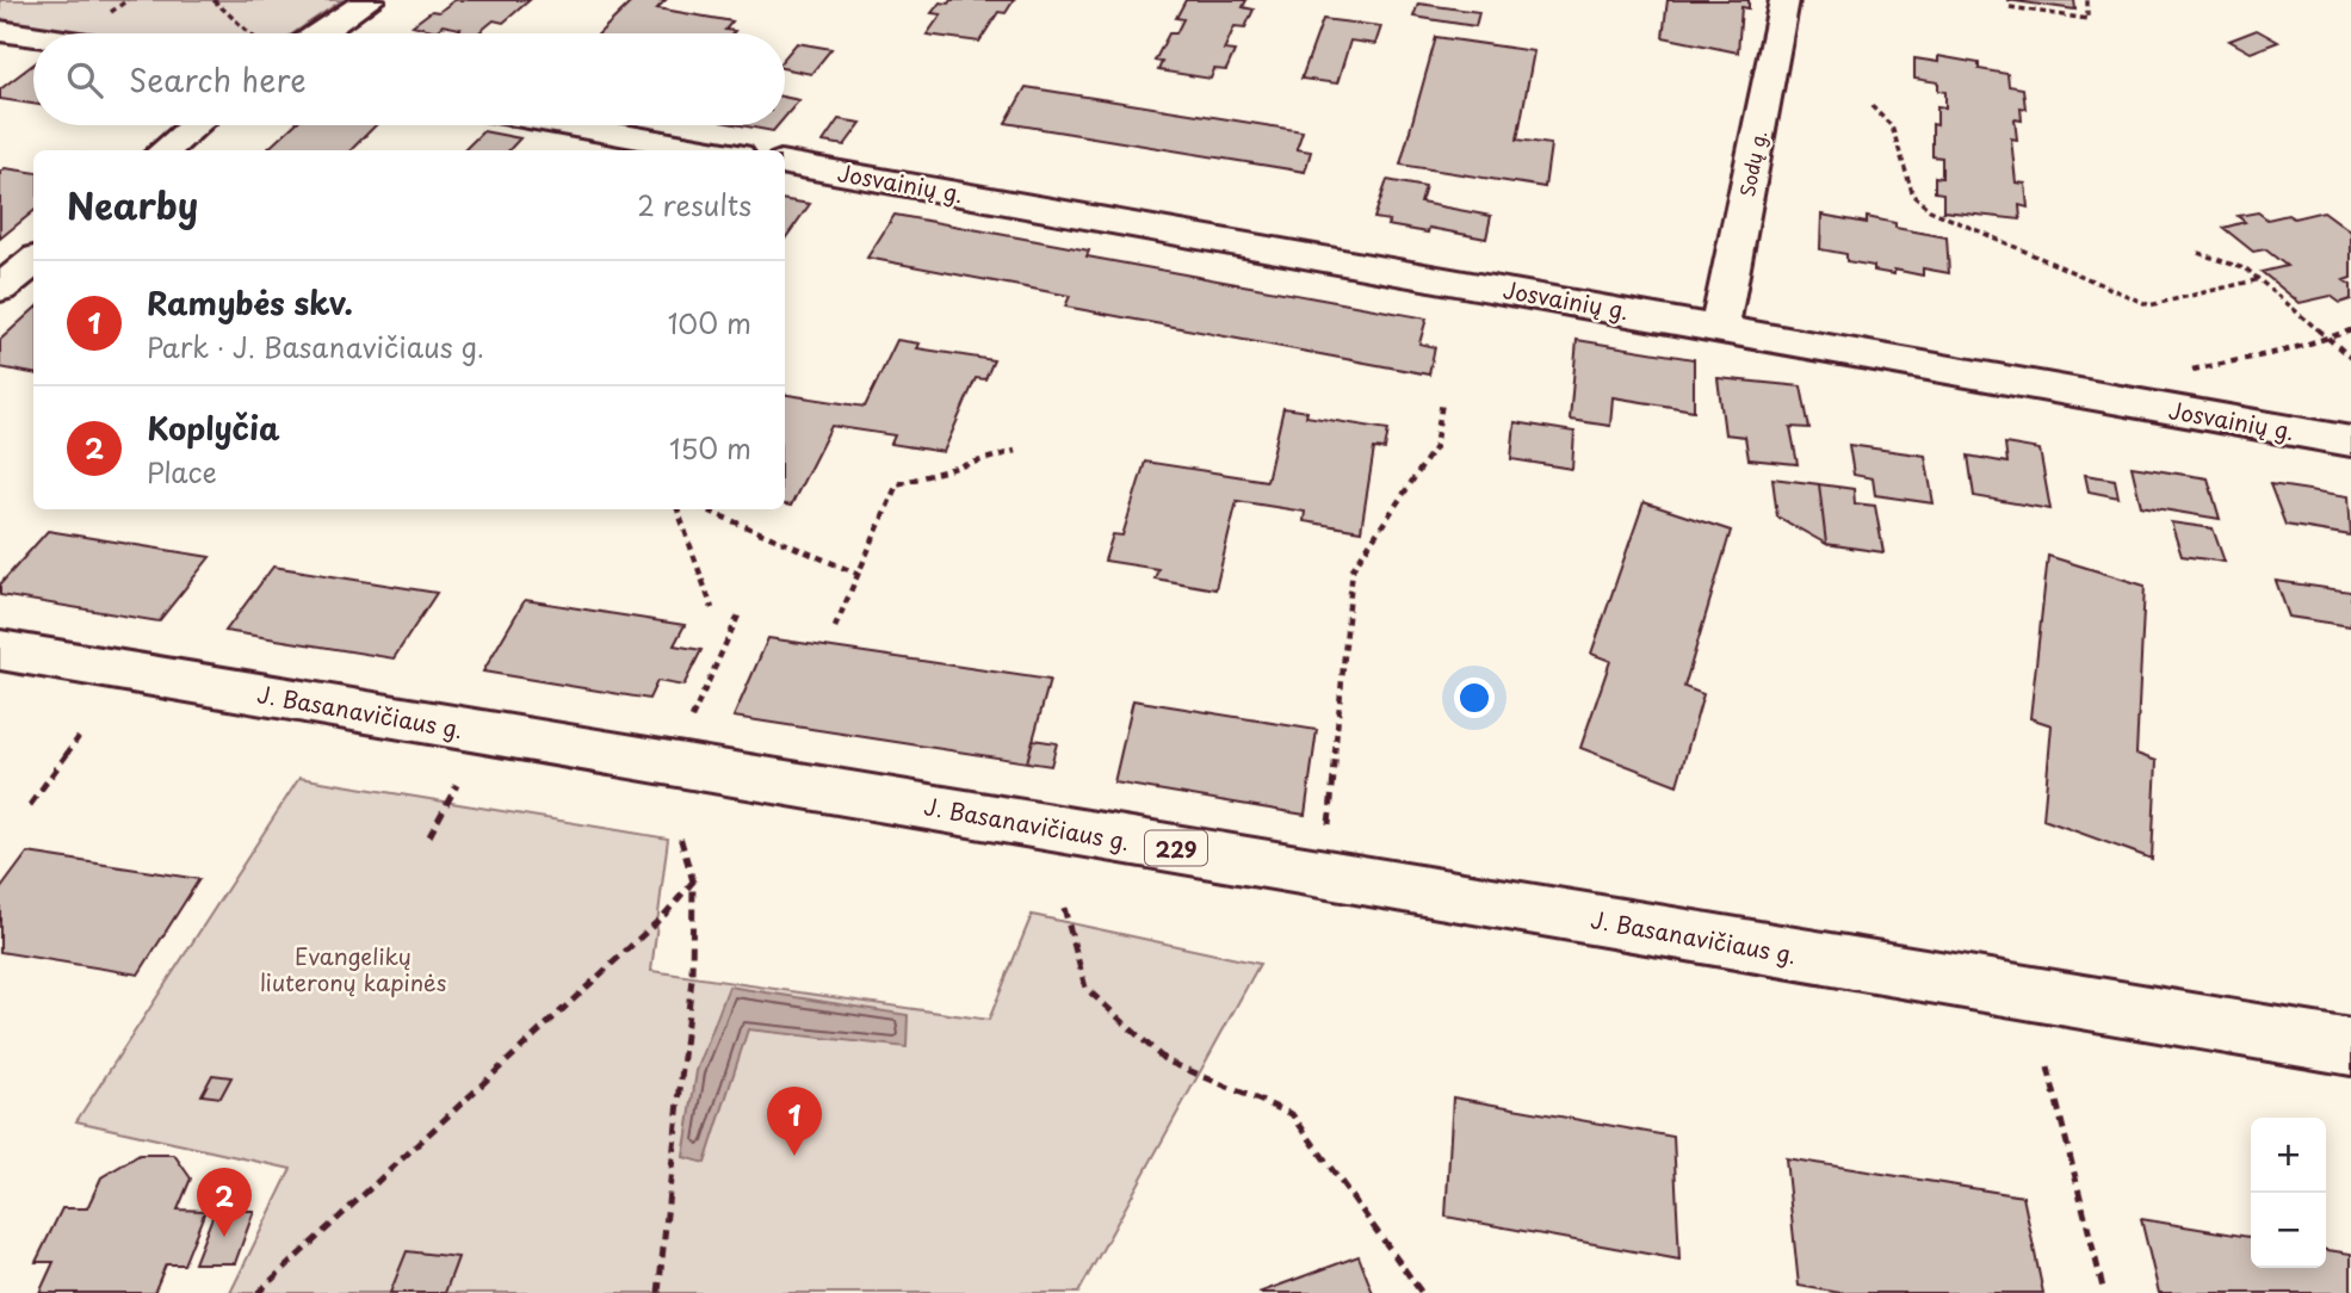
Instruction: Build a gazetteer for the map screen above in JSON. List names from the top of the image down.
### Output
{
  "streets": {
    "street": [
      "Sodų g.",
      "Josvainių g.",
      "J. Basanavičiaus g.",
      "229"
    ]
  },
  "crossings": [
    ["Sodų g.", "Josvainių g."]
  ],
  "parks": ["Evangelikų liuteronų kapinės"],
  "page": {
    "search": "Search here",
    "heading": ["Nearby", "2 results"],
    "list": [
      {
        "mark": "1",
        "name": "Ramybės skv.",
        "note": "Park · J. Basanavičiaus g.",
        "value": "100 m"
      },
      {
        "mark": "2",
        "name": "Koplyčia",
        "note": "Place",
        "value": "150 m"
      }
    ],
    "pins": ["1", "2"],
    "map_buttons": ["+", "−"]
  }
}
